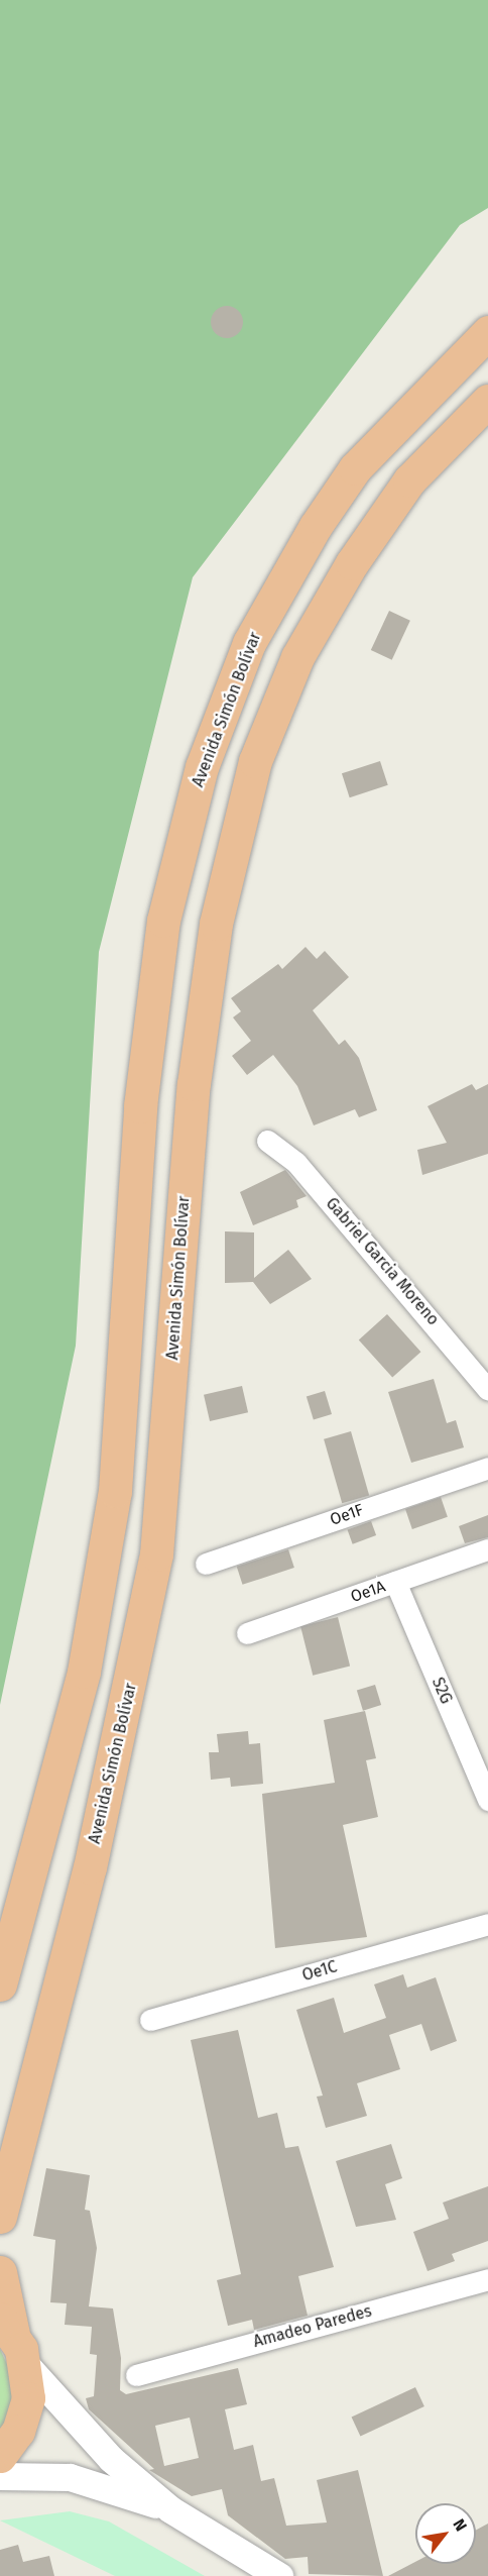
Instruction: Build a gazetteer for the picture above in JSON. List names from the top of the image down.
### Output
{
  "streets": {
    "highway": ["Avenida Simón Bolívar"],
    "street": [
      "Gabriel Garcia Moreno",
      "Oe1F",
      "Oe1A",
      "S2G",
      "Oe1C",
      "Amadeo Paredes"
    ]
  },
  "crossings": [
    ["Oe1A", "S2G"]
  ],
  "north": "top right"
}
